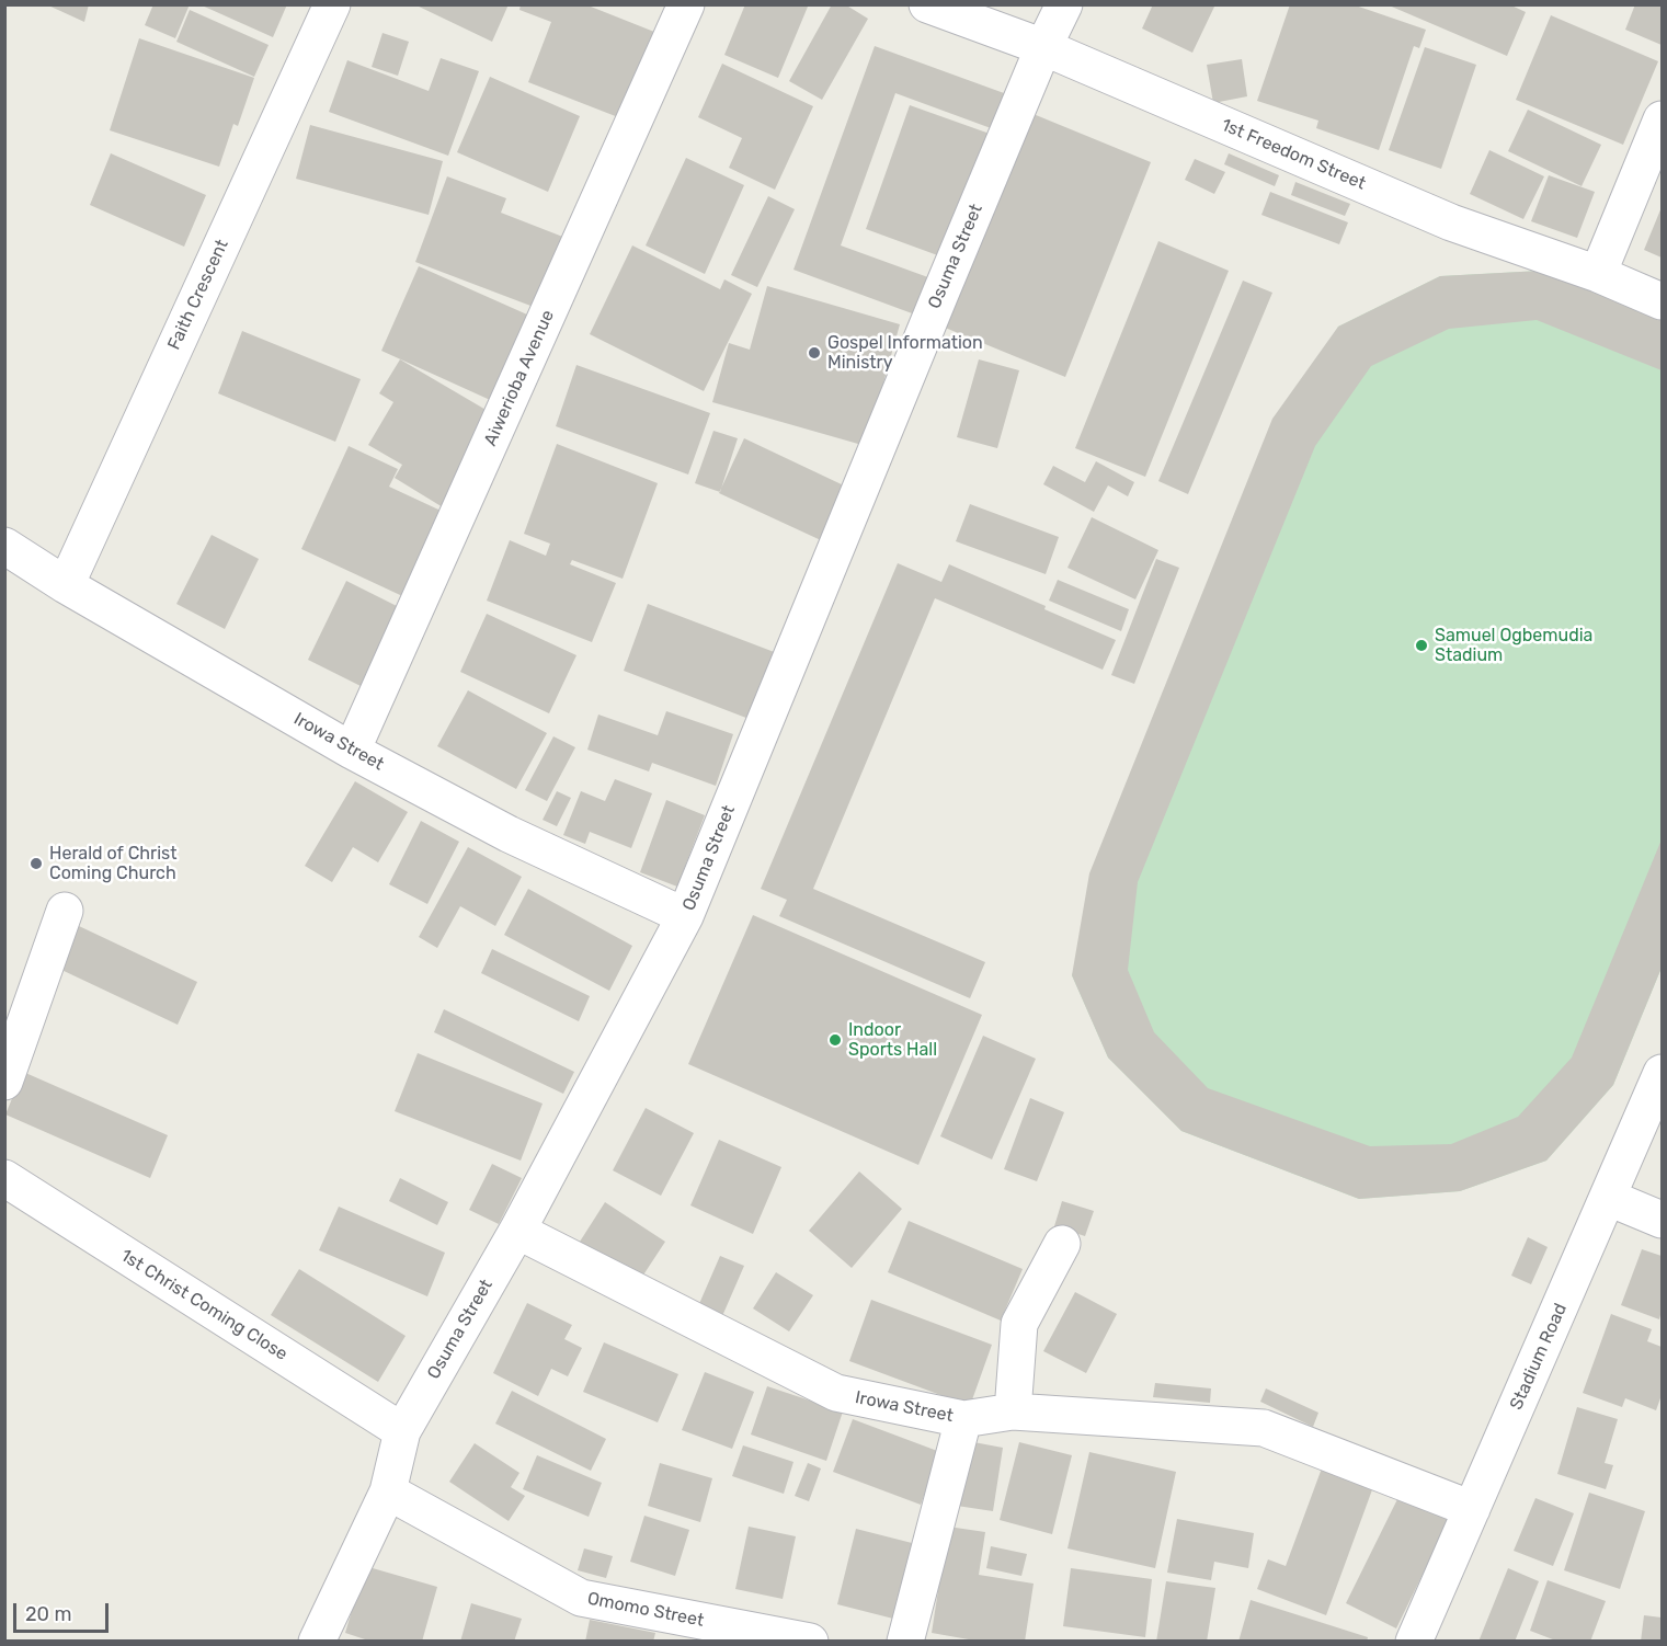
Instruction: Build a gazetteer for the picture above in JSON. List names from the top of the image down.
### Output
{
  "streets": {
    "street": [
      "1st Freedom Street",
      "Osuma Street",
      "Faith Crescent",
      "Aiwerioba Avenue",
      "Irowa Street",
      "1st Christ Coming Close",
      "Stadium Road",
      "Omomo Street"
    ]
  },
  "crossings": [
    ["1st Freedom Street", "Osuma Street"],
    ["Osuma Street", "Irowa Street"],
    ["Osuma Street", "1st Christ Coming Close"],
    ["Osuma Street", "Omomo Street"],
    ["Faith Crescent", "Irowa Street"],
    ["Aiwerioba Avenue", "Irowa Street"],
    ["Irowa Street", "Stadium Road"]
  ],
  "places": [
    "Gospel Information Ministry",
    "Samuel Ogbemudia Stadium",
    "Herald of Christ Coming Church",
    "Indoor Sports Hall"
  ],
  "scale_bar": "20 m"
}
